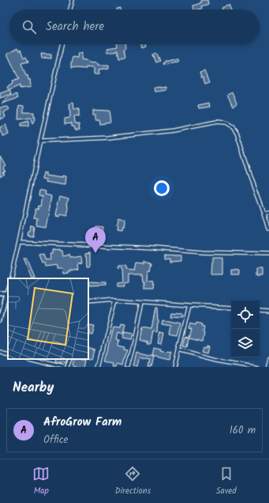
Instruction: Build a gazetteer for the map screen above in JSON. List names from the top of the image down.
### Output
{
  "page": {
    "search": "Search here",
    "pins": "A",
    "heading": "Nearby",
    "list": [
      {
        "mark": "A",
        "name": "AfroGrow Farm",
        "note": "Office",
        "value": "160 m"
      }
    ],
    "nav": ["Map", "Directions", "Saved"]
  }
}
